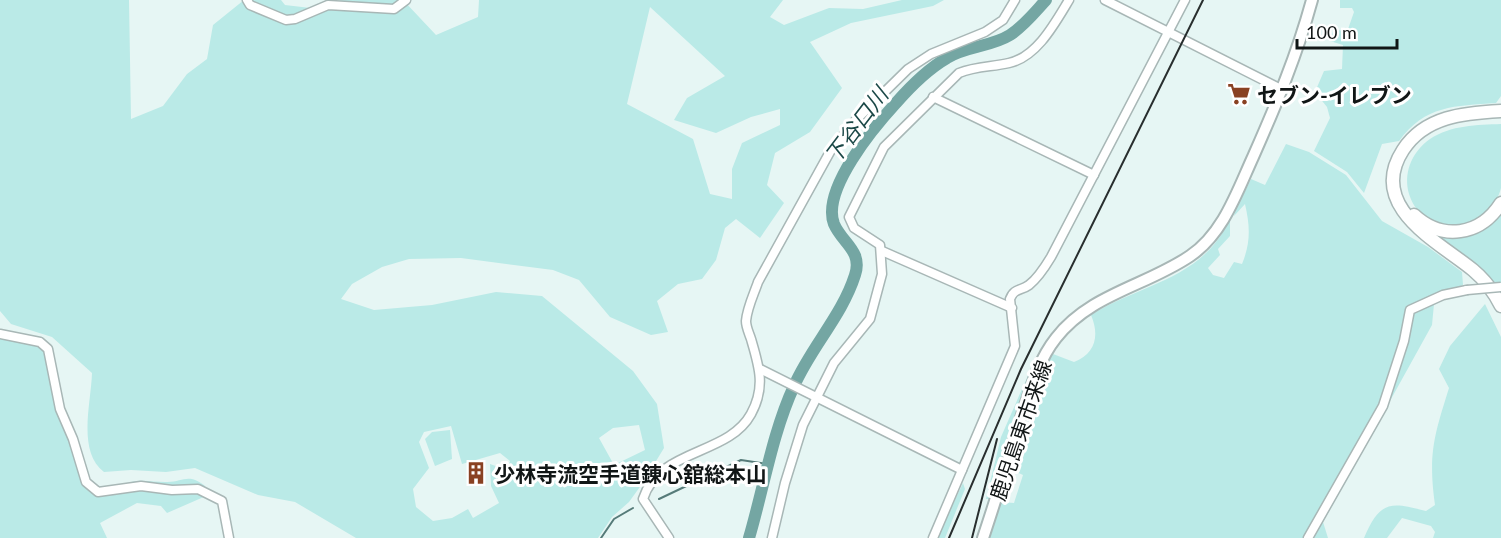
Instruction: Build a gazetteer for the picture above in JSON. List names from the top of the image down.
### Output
{
  "streets": {
    "main road": ["鹿児島東市来線"]
  },
  "water": ["下谷口川"],
  "places": {
    "supermarket": ["セブン-イレブン"],
    "building": ["少林寺流空手道錬心舘総本山"]
  },
  "scale_bar": "100 m"
}
